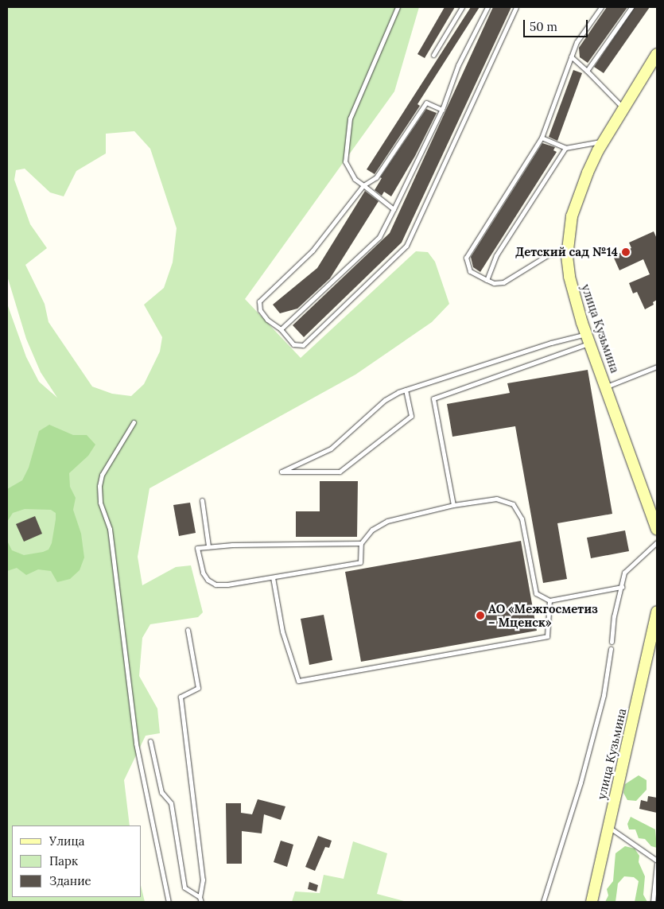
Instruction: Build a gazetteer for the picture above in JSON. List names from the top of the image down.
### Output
{
  "streets": {
    "main road": ["улица Кузьмина"]
  },
  "places": ["Детский сад №14", "АО «Межгосметиз – Мценск»"],
  "legend": ["Улица", "Парк", "Здание"],
  "scale_bar": "50 m"
}
